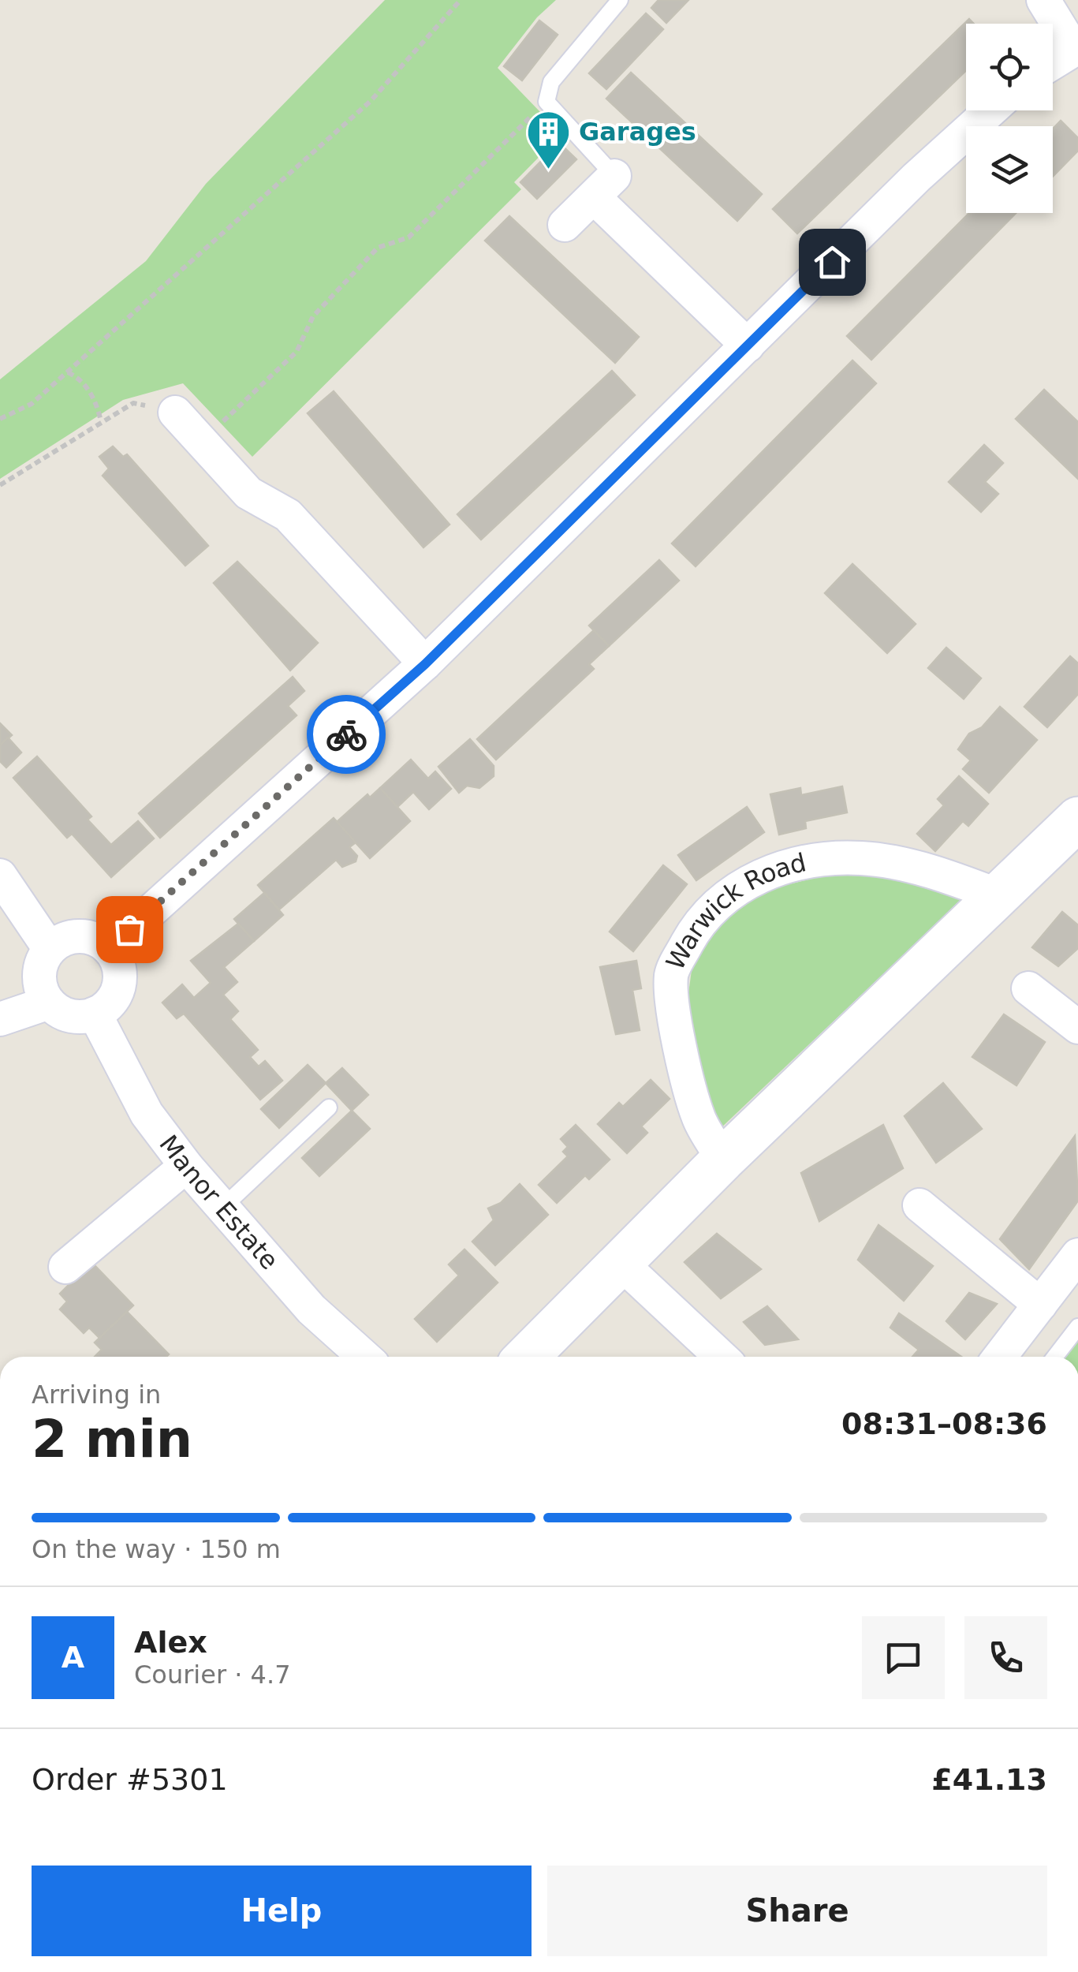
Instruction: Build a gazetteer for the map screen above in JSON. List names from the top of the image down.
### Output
{
  "streets": {
    "street": ["Warwick Road", "Manor Estate"]
  },
  "places": {
    "building": ["Garages"]
  },
  "page": {
    "heading": ["2 min", "Arriving in", "08:31–08:36"],
    "panel": [
      "Alex",
      "Courier · 4.7",
      "Order #5301",
      "£41.13"
    ],
    "bar": "On the way · 150 m",
    "round": "A",
    "buttons": ["Help", "Share"]
  }
}
